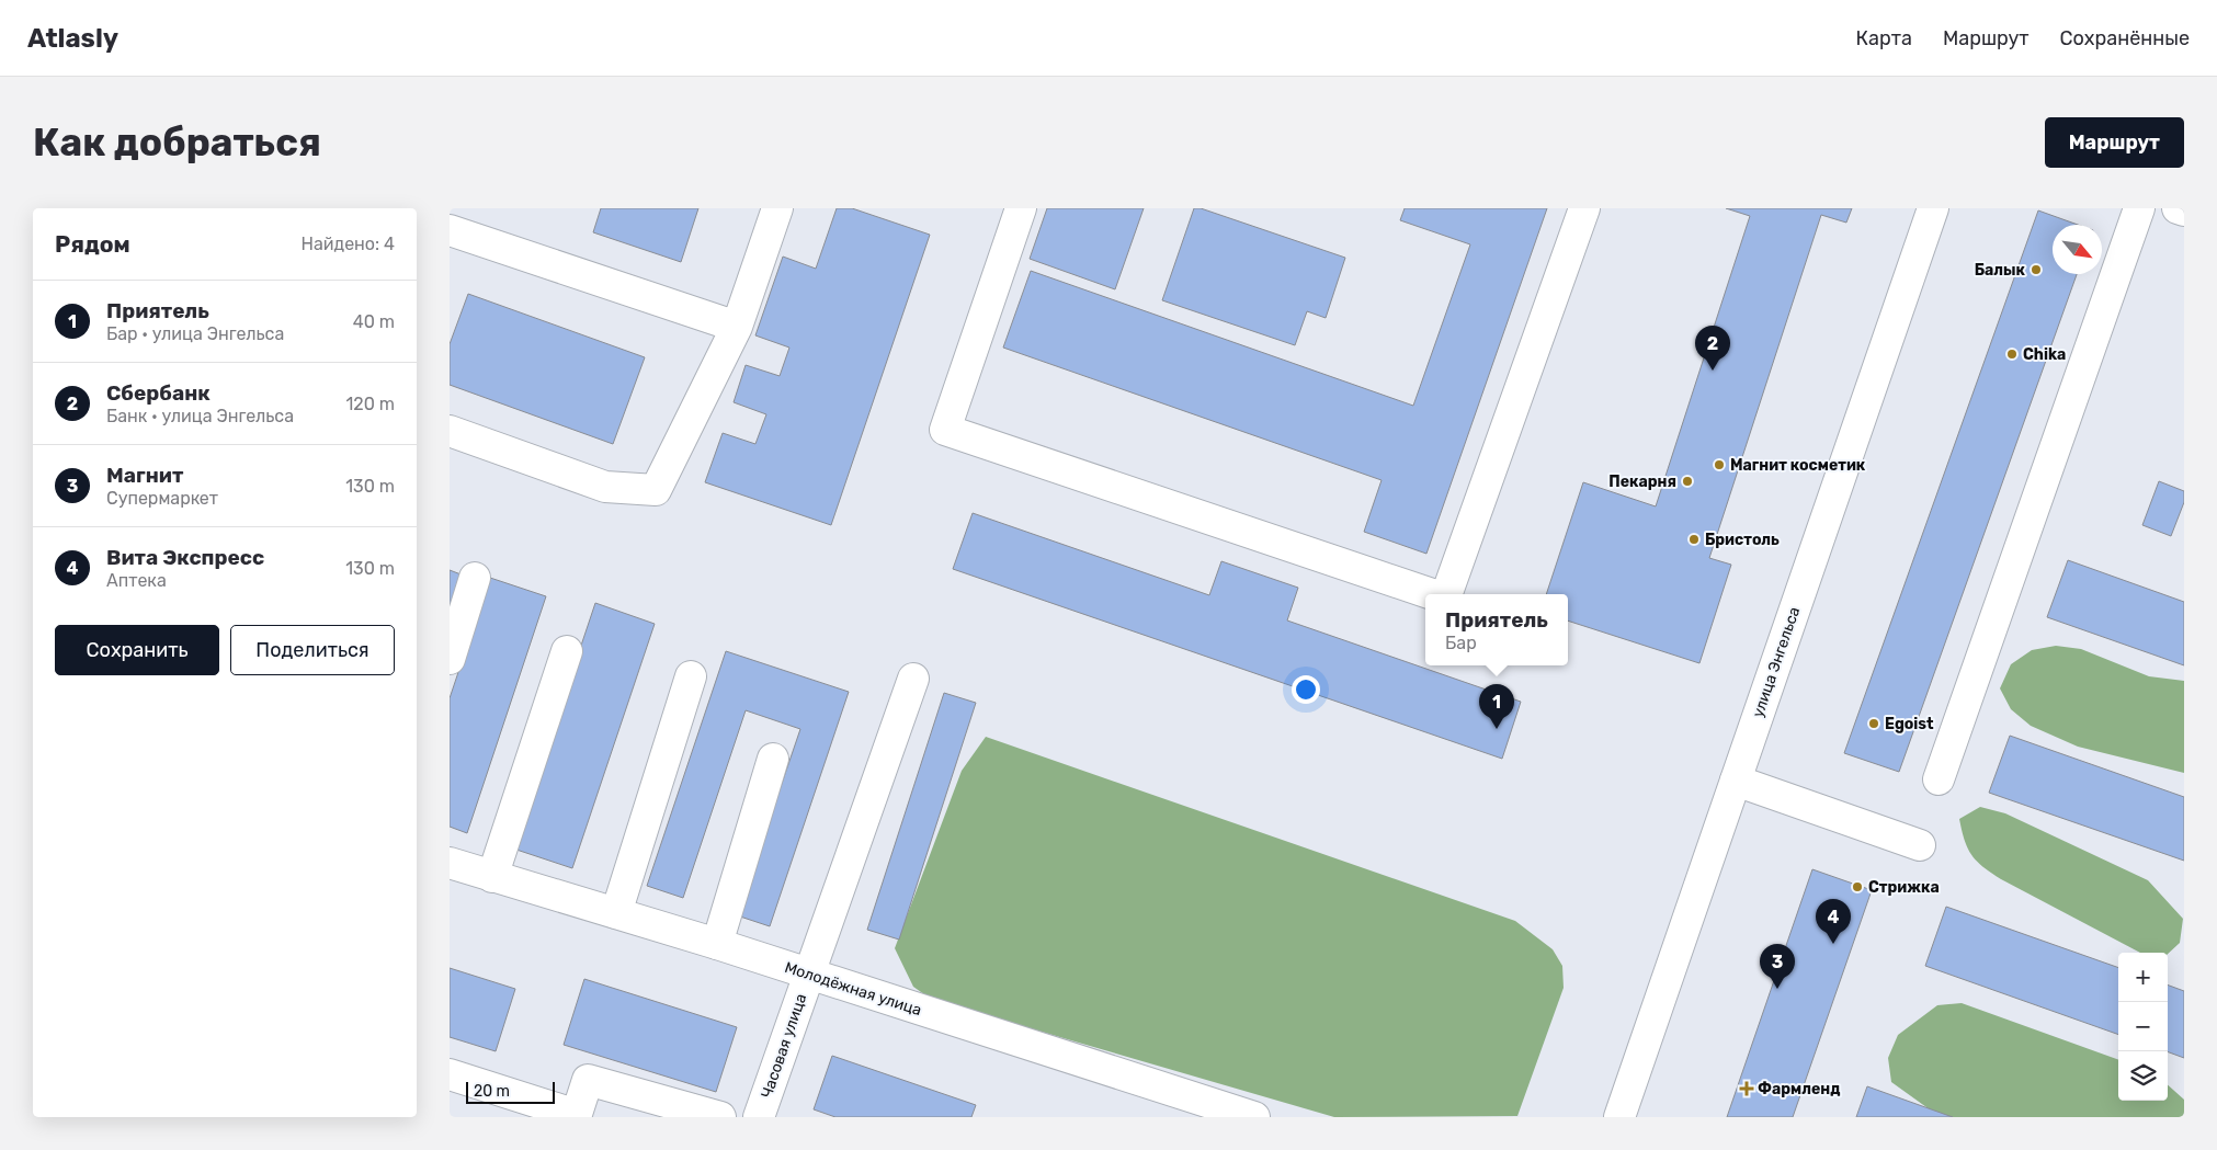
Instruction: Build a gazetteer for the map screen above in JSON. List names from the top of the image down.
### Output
{
  "streets": {
    "main road": ["улица Энгельса", "Молодёжная улица", "Часовая улица"]
  },
  "crossings": [
    ["Молодёжная улица", "Часовая улица"]
  ],
  "places": {
    "other": [
      "Балык",
      "Chika",
      "Магнит косметик",
      "Пекарня",
      "Бристоль",
      "Egoist",
      "Стрижка"
    ],
    "health": ["Фармленд"]
  },
  "scale_bar": "20 m",
  "north": "bottom right",
  "page": {
    "header": "Atlasly",
    "nav": ["Карта", "Маршрут", "Сохранённые"],
    "buttons": [
      "Маршрут",
      ["Сохранить", "Поделиться"]
    ],
    "title": "Как добраться",
    "heading": ["Рядом", "Найдено: 4"],
    "list": [
      {
        "mark": "1",
        "name": "Приятель",
        "note": "Бар · улица Энгельса",
        "value": "40 m"
      },
      {
        "mark": "2",
        "name": "Сбербанк",
        "note": "Банк · улица Энгельса",
        "value": "120 m"
      },
      {
        "mark": "3",
        "name": "Магнит",
        "note": "Супермаркет",
        "value": "130 m"
      },
      {
        "mark": "4",
        "name": "Вита Экспресс",
        "note": "Аптека",
        "value": "130 m"
      }
    ],
    "pins": [
      "2",
      "1",
      "4",
      "3"
    ],
    "popup": ["Приятель", "Бар"],
    "map_buttons": ["+", "−"],
    "scale": "20 m"
  }
}
